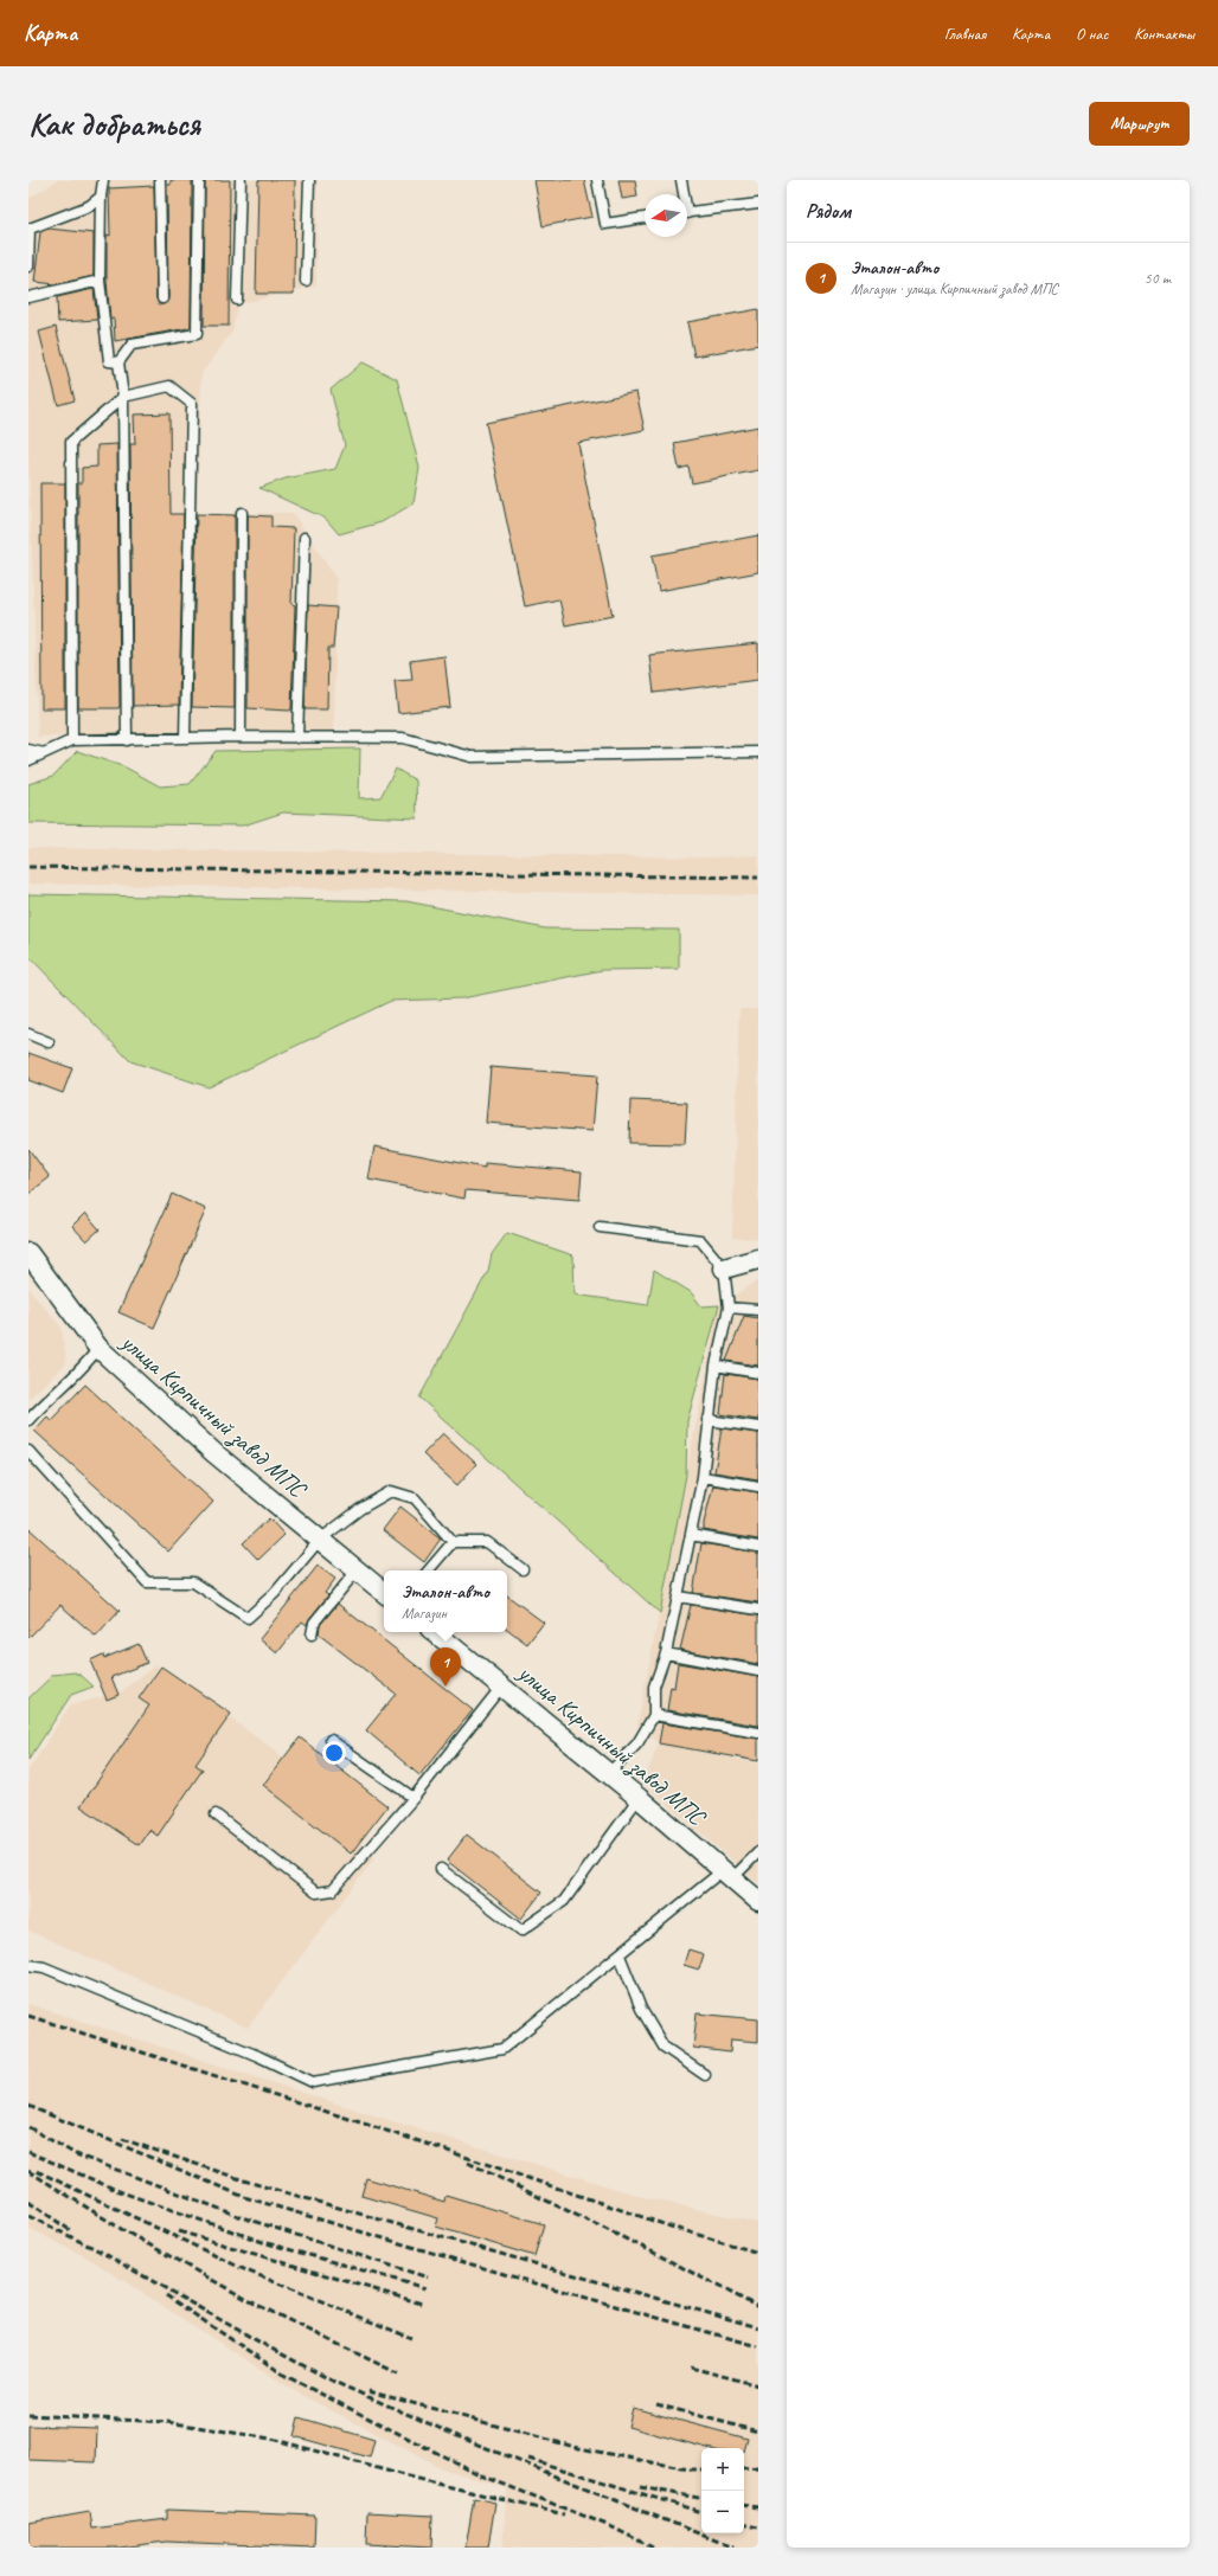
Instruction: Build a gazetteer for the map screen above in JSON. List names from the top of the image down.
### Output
{
  "streets": {
    "street": ["улица Кирпичный завод МПС"]
  },
  "north": "left",
  "page": {
    "header": "Карта",
    "nav": [
      "Главная",
      "Карта",
      "О нас",
      "Контакты"
    ],
    "buttons": "Маршрут",
    "title": "Как добраться",
    "heading": "Рядом",
    "list": [
      {
        "mark": "1",
        "name": "Эталон-авто",
        "note": "Магазин · улица Кирпичный завод МПС",
        "value": "50 m"
      }
    ],
    "popup": ["Эталон-авто", "Магазин"],
    "pins": "1",
    "map_buttons": ["+", "−"]
  }
}
